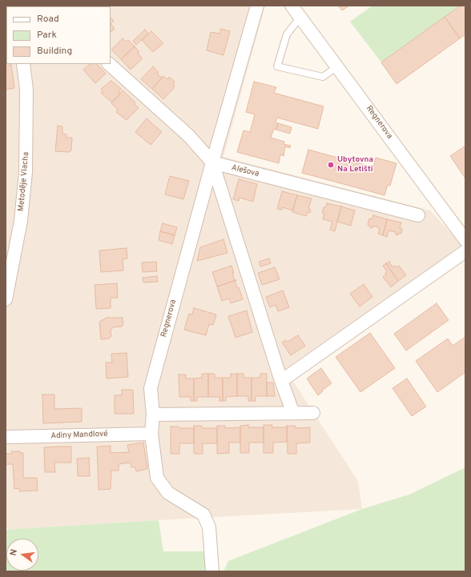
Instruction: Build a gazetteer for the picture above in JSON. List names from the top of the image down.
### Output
{
  "streets": {
    "street": [
      "Regnerova",
      "Alešova",
      "Metoděje Vlacha",
      "Adiny Mandlové"
    ]
  },
  "crossings": [
    ["Regnerova", "Alešova"],
    ["Regnerova", "Adiny Mandlové"]
  ],
  "places": ["Ubytovna Na Letišti"],
  "legend": ["Road", "Park", "Building"],
  "north": "left"
}
